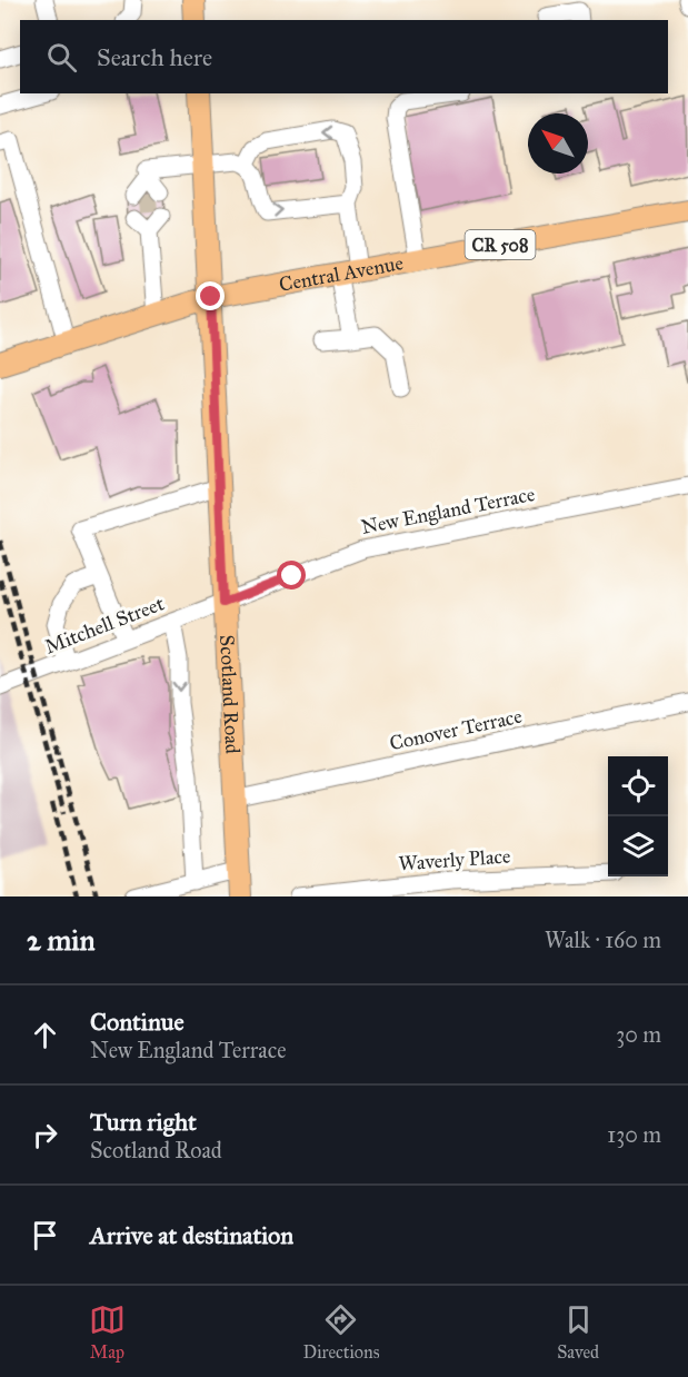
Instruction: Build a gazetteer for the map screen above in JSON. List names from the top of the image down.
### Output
{
  "streets": {
    "main road": ["CR 508", "Central Avenue", "Scotland Road"],
    "street": [
      "New England Terrace",
      "Mitchell Street",
      "Conover Terrace",
      "Waverly Place"
    ]
  },
  "crossings": [
    ["Central Avenue", "Scotland Road"],
    ["New England Terrace", "Mitchell Street"],
    ["New England Terrace", "Scotland Road"],
    ["Mitchell Street", "Scotland Road"],
    ["Scotland Road", "Conover Terrace"]
  ],
  "north": "top left",
  "page": {
    "search": "Search here",
    "heading": ["2 min", "Walk · 160 m"],
    "list": [
      ["Continue", "New England Terrace", "30 m"],
      ["Turn right", "Scotland Road", "130 m"],
      "Arrive at destination"
    ],
    "nav": ["Map", "Directions", "Saved"]
  }
}
